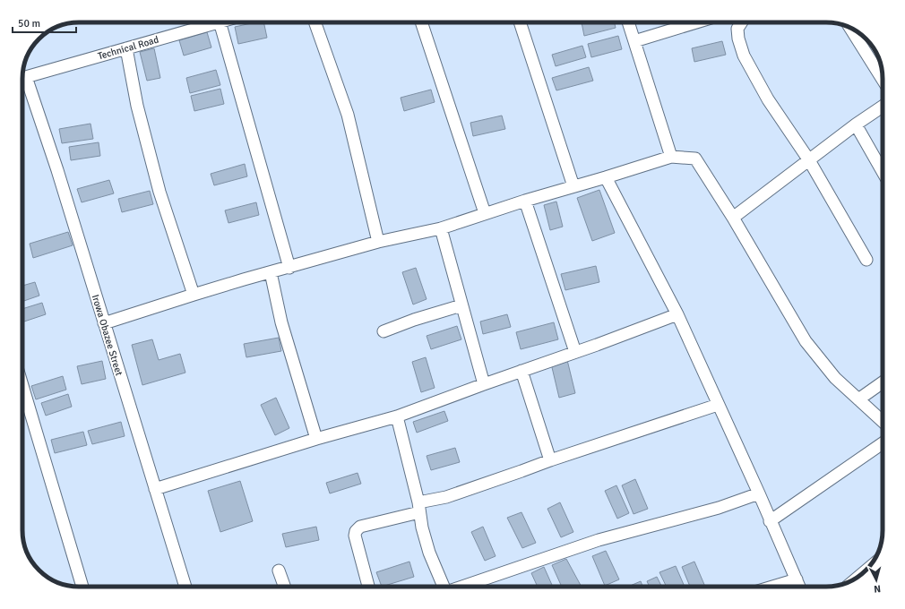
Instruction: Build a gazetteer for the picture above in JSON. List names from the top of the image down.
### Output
{
  "streets": {
    "street": ["Technical Road", "Irowa Obazee Street"]
  },
  "scale_bar": "50 m",
  "north": "bottom"
}
